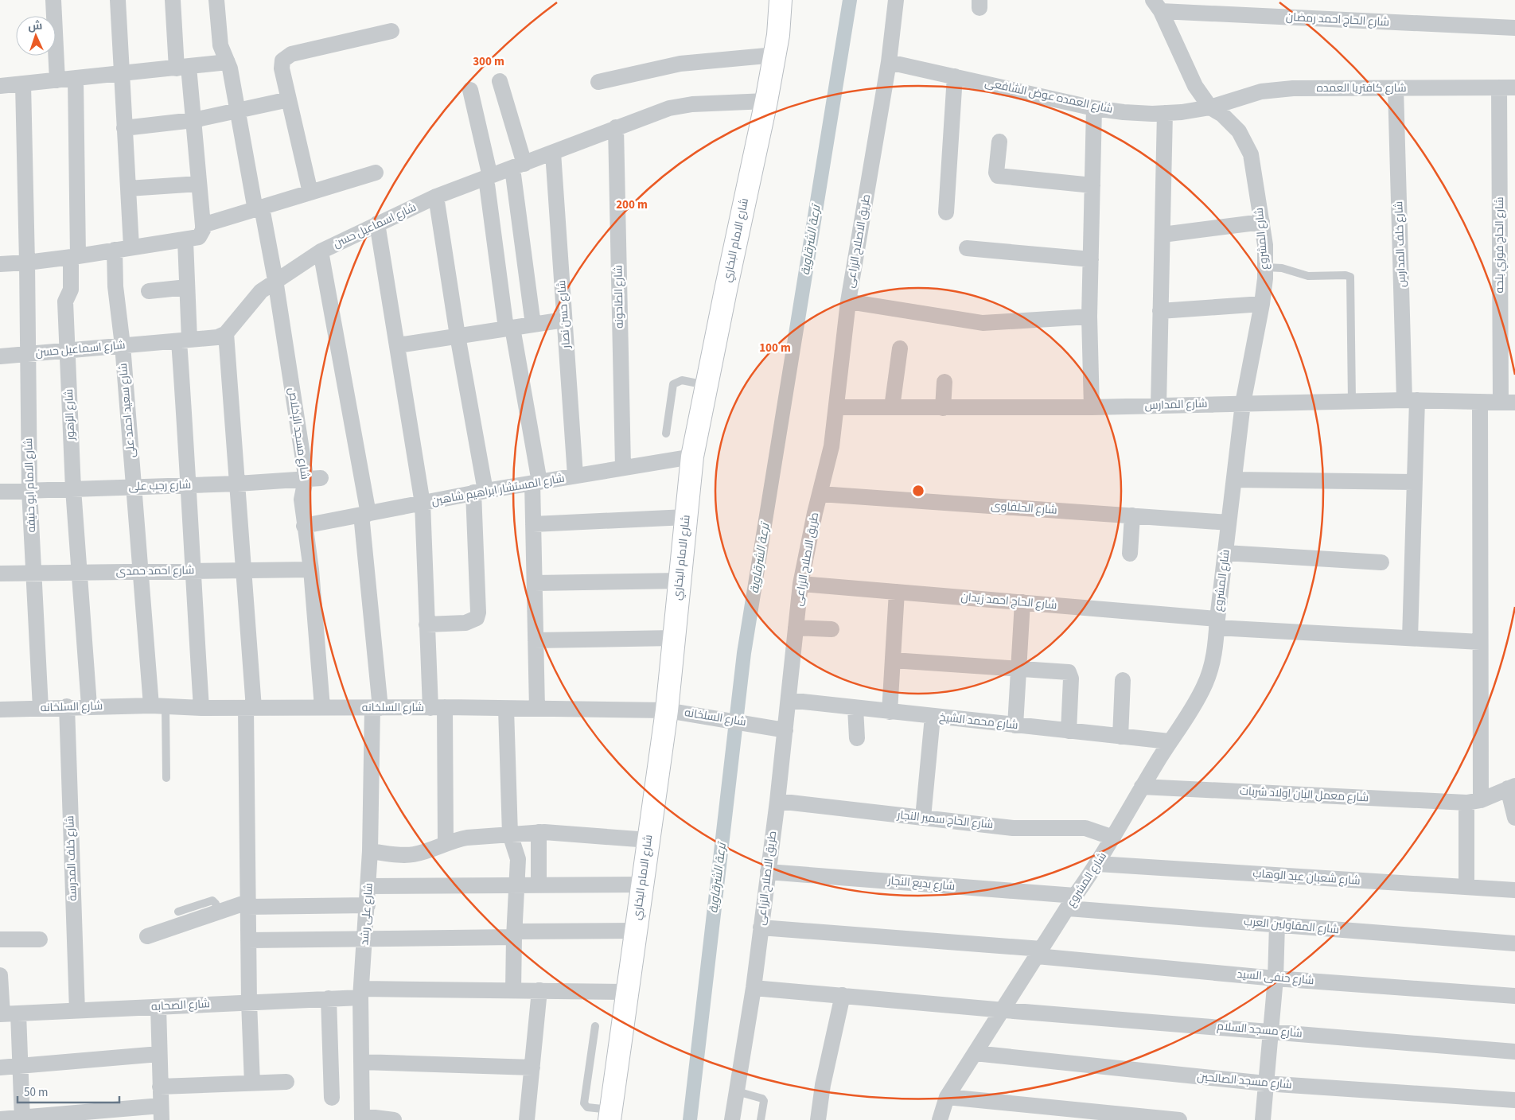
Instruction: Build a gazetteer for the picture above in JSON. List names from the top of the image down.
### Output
{
  "streets": {
    "street": [
      "شارع الحاج احمد رمضان",
      "شارع كافتريا العمده",
      "شارع العمده عوض الشافعى",
      "شارع اسماعيل حسن",
      "شارع المشروع",
      "شارع الامام البخاري",
      "طريق الاصلاح الزراعى",
      "شارع خلف المدارس",
      "شارع الحاج فوزي بلحه",
      "شارع الطاحونه",
      "شارع حسن نصار",
      "شارع المدارس",
      "شارع سعيد احمد على",
      "شارع الزهور",
      "شارع مسجد الإخلاص",
      "شارع الامام ابو حنيفه",
      "شارع رجب على",
      "شارع المستشار ابراهيم شاهين",
      "شارع الحلفاوى",
      "شارع احمد حمدى",
      "شارع الحاج احمد زيدان",
      "شارع السلخانه",
      "شارع محمد الشيخ",
      "شارع معمل البان اولاد شربات",
      "شارع الحاج سمير النجار",
      "شارع خلف المدرسة",
      "شارع شعبان عبد الوهاب",
      "شارع بديع النجار",
      "شارع على رشد",
      "شارع المقاولين العرب",
      "شارع حنفى السيد",
      "شارع الصحابه",
      "شارع مسجد السلام",
      "شارع مسجد الصالحين"
    ]
  },
  "crossings": [
    ["شارع الحاج احمد رمضان", "شارع المشروع"],
    ["شارع كافتريا العمده", "شارع العمده عوض الشافعى"],
    ["شارع كافتريا العمده", "شارع المشروع"],
    ["شارع كافتريا العمده", "شارع خلف المدارس"],
    ["شارع كافتريا العمده", "شارع الحاج فوزي بلحه"],
    ["شارع العمده عوض الشافعى", "شارع المشروع"],
    ["شارع العمده عوض الشافعى", "طريق الاصلاح الزراعى"],
    ["شارع اسماعيل حسن", "شارع الامام البخاري"],
    ["شارع اسماعيل حسن", "شارع الطاحونه"],
    ["شارع اسماعيل حسن", "شارع حسن نصار"],
    ["شارع اسماعيل حسن", "شارع سعيد احمد على"],
    ["شارع اسماعيل حسن", "شارع الزهور"],
    ["شارع اسماعيل حسن", "شارع مسجد الإخلاص"],
    ["شارع اسماعيل حسن", "شارع الامام ابو حنيفه"],
    ["شارع اسماعيل حسن", "شارع على رشد"],
    ["شارع المشروع", "شارع المدارس"],
    ["شارع المشروع", "شارع الحلفاوى"],
    ["شارع المشروع", "شارع الحاج احمد زيدان"],
    ["شارع المشروع", "شارع محمد الشيخ"],
    ["شارع المشروع", "شارع معمل البان اولاد شربات"],
    ["شارع المشروع", "شارع الحاج سمير النجار"],
    ["شارع المشروع", "شارع شعبان عبد الوهاب"],
    ["شارع المشروع", "شارع بديع النجار"],
    ["شارع المشروع", "شارع المقاولين العرب"],
    ["شارع المشروع", "شارع حنفى السيد"],
    ["شارع المشروع", "شارع مسجد السلام"],
    ["شارع المشروع", "شارع مسجد الصالحين"],
    ["شارع الامام البخاري", "شارع المستشار ابراهيم شاهين"],
    ["شارع الامام البخاري", "شارع السلخانه"],
    ["شارع الامام البخاري", "شارع الصحابه"],
    ["طريق الاصلاح الزراعى", "شارع المدارس"],
    ["طريق الاصلاح الزراعى", "شارع الحلفاوى"],
    ["طريق الاصلاح الزراعى", "شارع الحاج احمد زيدان"],
    ["طريق الاصلاح الزراعى", "شارع السلخانه"],
    ["طريق الاصلاح الزراعى", "شارع محمد الشيخ"],
    ["طريق الاصلاح الزراعى", "شارع الحاج سمير النجار"],
    ["طريق الاصلاح الزراعى", "شارع بديع النجار"],
    ["طريق الاصلاح الزراعى", "شارع حنفى السيد"],
    ["طريق الاصلاح الزراعى", "شارع مسجد السلام"],
    ["شارع خلف المدارس", "شارع المدارس"],
    ["شارع خلف المدارس", "شارع الحاج احمد زيدان"],
    ["شارع الحاج فوزي بلحه", "شارع المدارس"],
    ["شارع الطاحونه", "شارع المستشار ابراهيم شاهين"],
    ["شارع حسن نصار", "شارع المستشار ابراهيم شاهين"],
    ["شارع سعيد احمد على", "شارع رجب على"],
    ["شارع سعيد احمد على", "شارع احمد حمدى"],
    ["شارع سعيد احمد على", "شارع السلخانه"],
    ["شارع الزهور", "شارع رجب على"],
    ["شارع الزهور", "شارع احمد حمدى"],
    ["شارع الزهور", "شارع السلخانه"],
    ["شارع مسجد الإخلاص", "شارع رجب على"],
    ["شارع مسجد الإخلاص", "شارع المستشار ابراهيم شاهين"],
    ["شارع مسجد الإخلاص", "شارع احمد حمدى"],
    ["شارع مسجد الإخلاص", "شارع السلخانه"],
    ["شارع الامام ابو حنيفه", "شارع رجب على"],
    ["شارع الامام ابو حنيفه", "شارع احمد حمدى"],
    ["شارع الامام ابو حنيفه", "شارع السلخانه"],
    ["شارع المستشار ابراهيم شاهين", "شارع على رشد"],
    ["شارع السلخانه", "شارع خلف المدرسة"],
    ["شارع السلخانه", "شارع على رشد"],
    ["شارع خلف المدرسة", "شارع الصحابه"],
    ["شارع بديع النجار", "شارع المقاولين العرب"],
    ["شارع على رشد", "شارع الصحابه"]
  ],
  "water": ["ترعة الشرقاوية"],
  "scale_bar": "50 m",
  "north": "top",
  "rings": ["300 m", "200 m", "100 m"]
}
